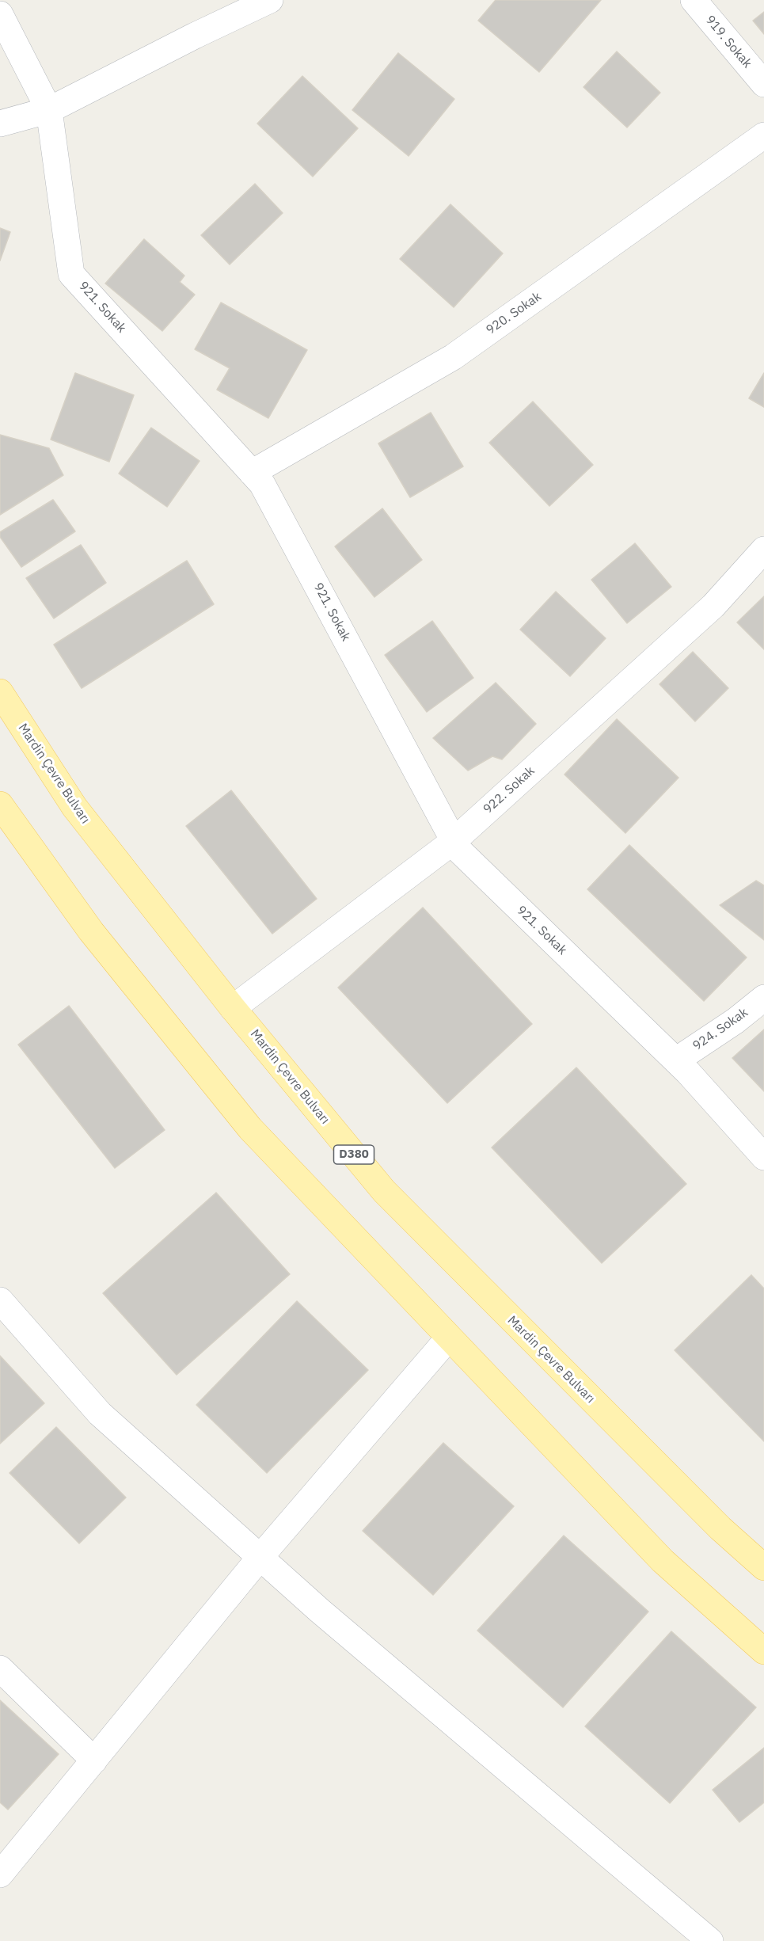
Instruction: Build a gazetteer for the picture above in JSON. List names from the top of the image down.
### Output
{
  "streets": {
    "main road": ["Mardin Çevre Bulvarı", "D380"],
    "street": [
      "919. Sokak",
      "921. Sokak",
      "920. Sokak",
      "922. Sokak",
      "924. Sokak"
    ]
  },
  "crossings": [
    ["921. Sokak", "920. Sokak"],
    ["921. Sokak", "922. Sokak"],
    ["921. Sokak", "924. Sokak"],
    ["Mardin Çevre Bulvarı", "922. Sokak"]
  ]
}
